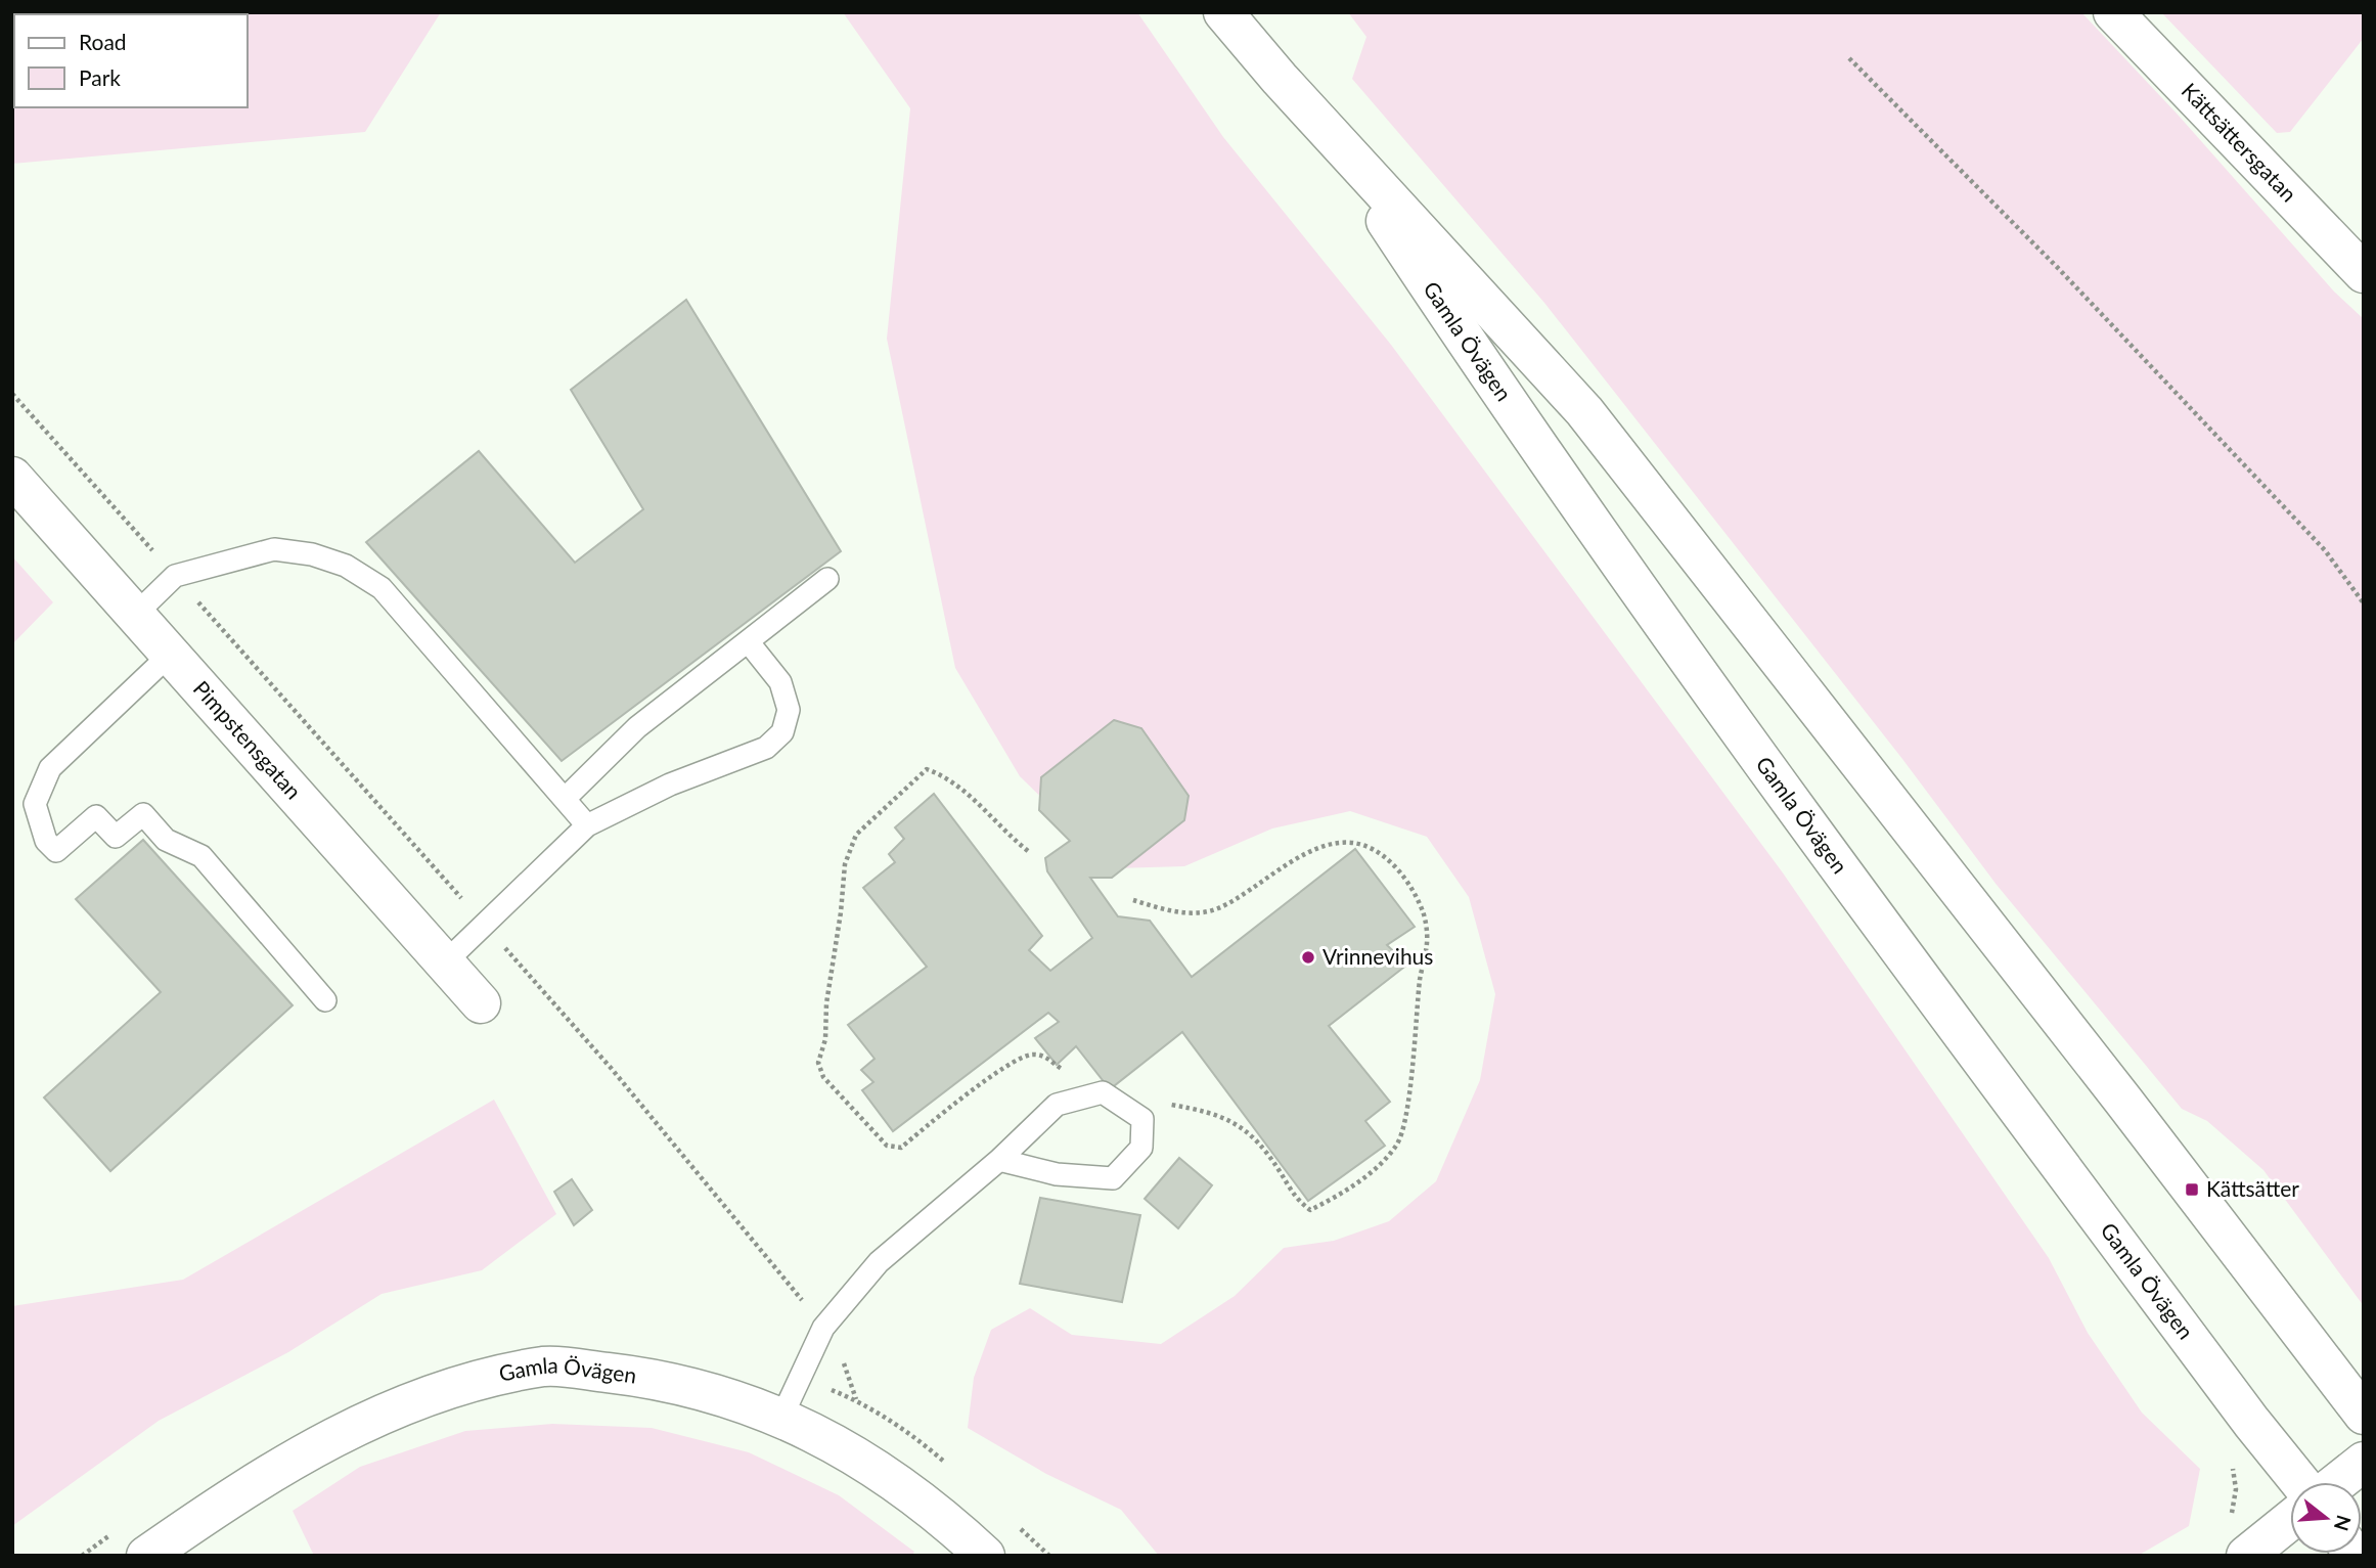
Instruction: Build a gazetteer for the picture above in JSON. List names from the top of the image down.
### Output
{
  "streets": {
    "main road": ["Kättsättersgatan", "Gamla Övägen", "Pimpstensgatan"]
  },
  "places": {
    "other": ["Vrinnevihus"],
    "transit": ["Kättsätter"]
  },
  "legend": ["Road", "Park"],
  "north": "right"
}
